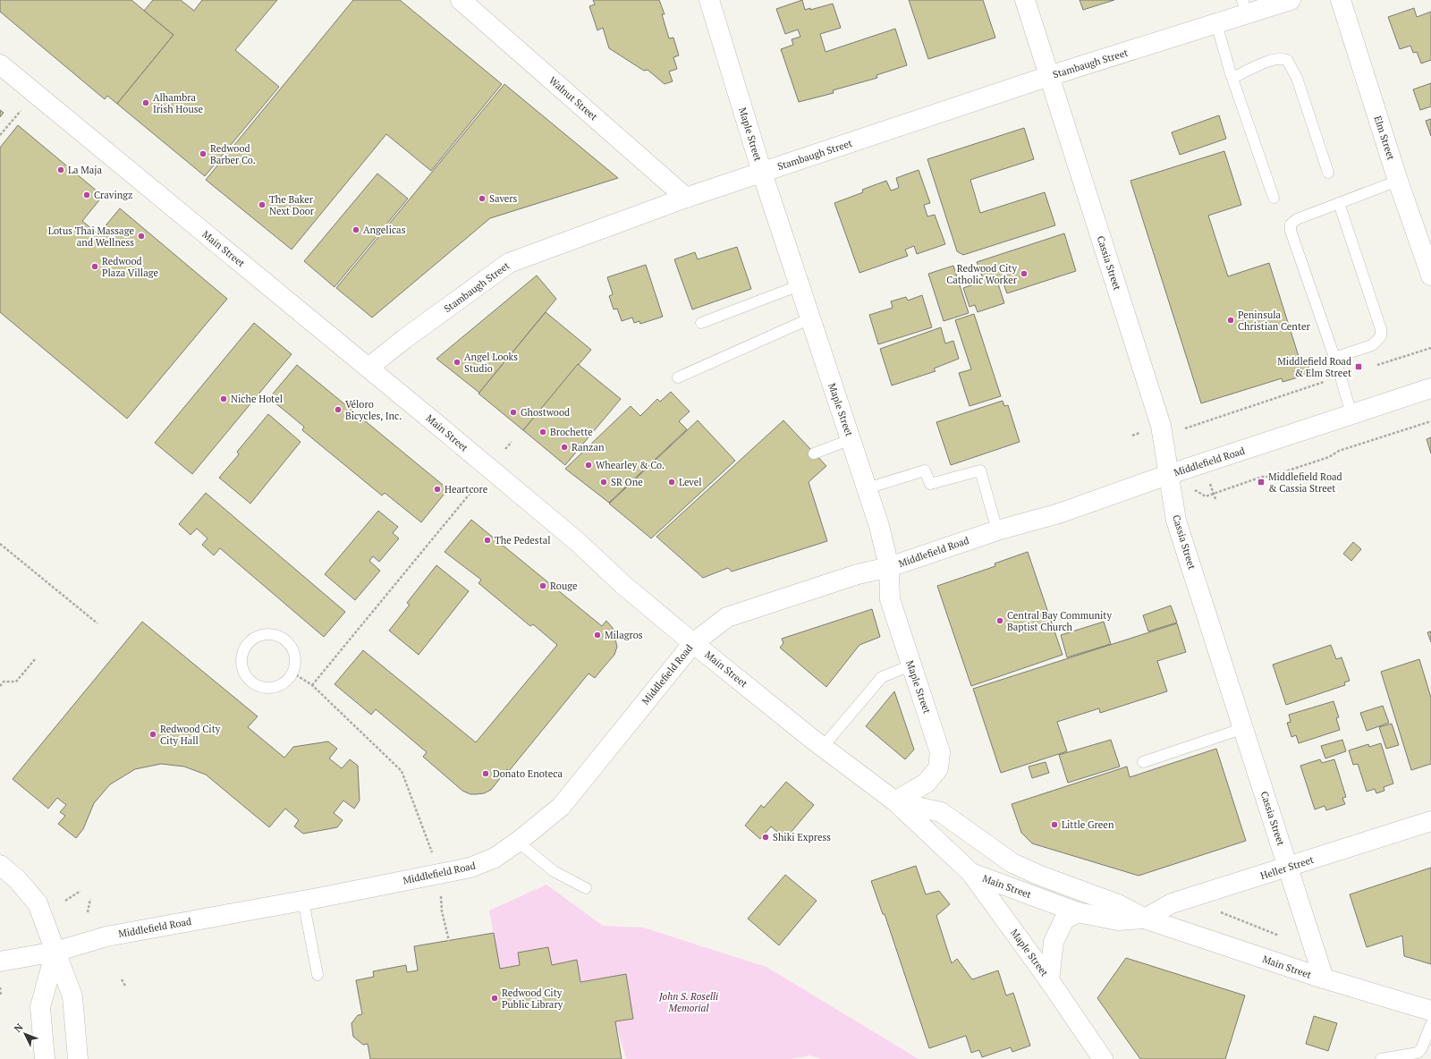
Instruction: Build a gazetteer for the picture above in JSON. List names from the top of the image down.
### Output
{
  "streets": {
    "street": [
      "Stambaugh Street",
      "Walnut Street",
      "Maple Street",
      "Elm Street",
      "Main Street",
      "Cassia Street",
      "Middlefield Road",
      "Heller Street"
    ]
  },
  "crossings": [
    ["Stambaugh Street", "Walnut Street"],
    ["Stambaugh Street", "Maple Street"],
    ["Stambaugh Street", "Main Street"],
    ["Stambaugh Street", "Cassia Street"],
    ["Maple Street", "Main Street"],
    ["Maple Street", "Middlefield Road"],
    ["Main Street", "Cassia Street"],
    ["Main Street", "Middlefield Road"],
    ["Main Street", "Heller Street"],
    ["Cassia Street", "Middlefield Road"],
    ["Cassia Street", "Heller Street"]
  ],
  "parks": ["John S. Roselli Memorial"],
  "places": {
    "other": [
      "Alhambra Irish House",
      "Redwood Barber Co.",
      "La Maja",
      "Cravingz",
      "Savers",
      "The Baker Next Door",
      "Angelicas",
      "Lotus Thai Massage and Wellness",
      "Redwood Plaza Village",
      "Redwood City Catholic Worker",
      "Peninsula Christian Center",
      "Angel Looks Studio",
      "Niche Hotel",
      "Véloro Bicycles, Inc.",
      "Ghostwood",
      "Brochette",
      "Ranzan",
      "Whearley & Co.",
      "SR One",
      "Level",
      "Heartcore",
      "The Pedestal",
      "Rouge",
      "Central Bay Community Baptist Church",
      "Milagros",
      "Redwood City City Hall",
      "Donato Enoteca",
      "Little Green",
      "Shiki Express",
      "Redwood City Public Library"
    ],
    "transit": ["Middlefield Road & Elm Street", "Middlefield Road & Cassia Street"]
  },
  "north": "top left"
}
